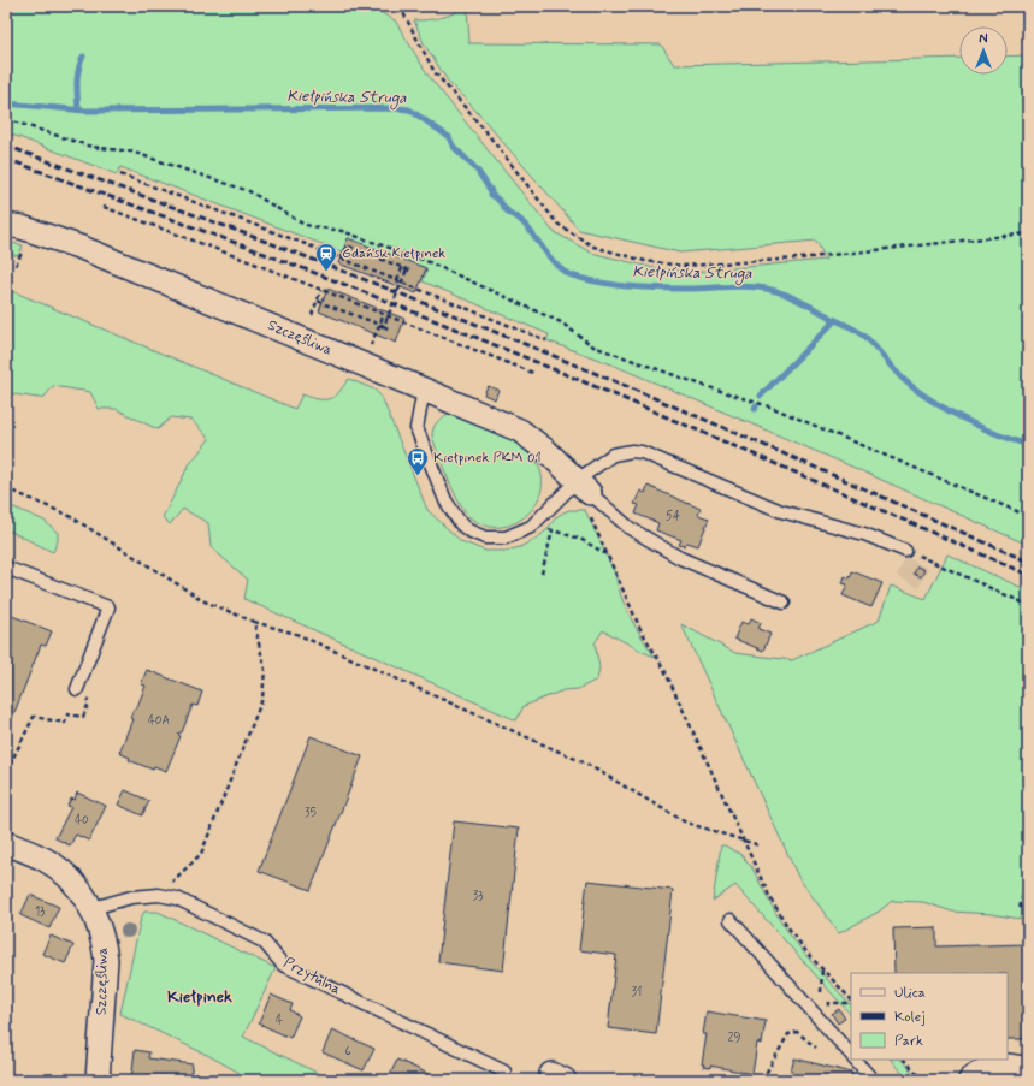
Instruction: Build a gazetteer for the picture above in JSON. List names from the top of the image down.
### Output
{
  "streets": {
    "street": ["Szczęśliwa"],
    "lane": ["Przytulna"]
  },
  "crossings": [
    ["Szczęśliwa", "Przytulna"]
  ],
  "districts": ["Kiełpinek"],
  "water": ["Kiełpińska Struga"],
  "places": {
    "station": ["Gdańsk Kiełpinek"],
    "bus stop": ["Kiełpinek PKM 01"]
  },
  "house_numbers": [
    "54",
    "40A",
    "35",
    "40",
    "33",
    "13",
    "31",
    "4",
    "29",
    "6"
  ],
  "legend": ["Ulica", "Kolej", "Park"],
  "north": "top"
}
